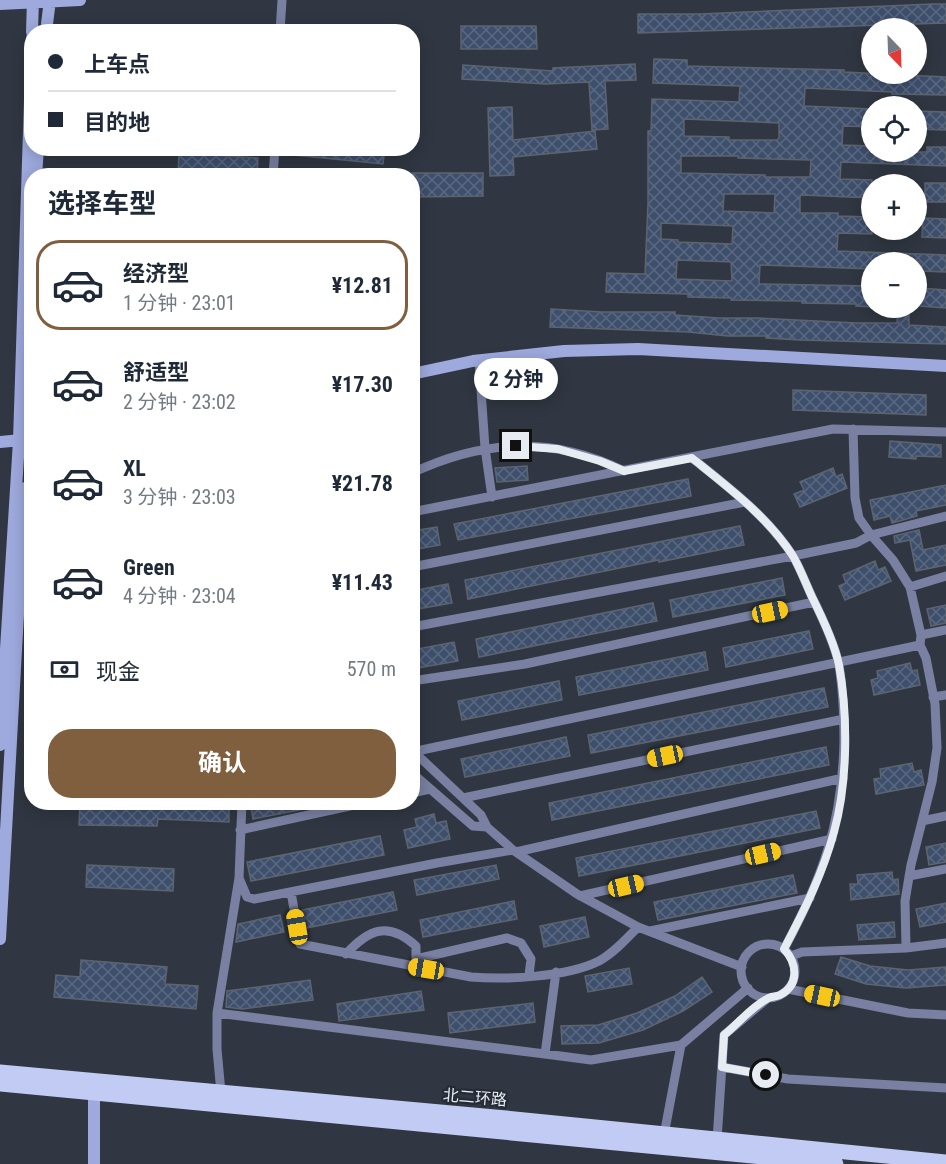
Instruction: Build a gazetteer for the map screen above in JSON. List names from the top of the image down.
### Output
{
  "streets": {
    "main road": ["北二环路"]
  },
  "north": "bottom right",
  "page": {
    "map_buttons": ["+", "−"],
    "banner": ["上车点", "目的地"],
    "heading": "选择车型",
    "list": [
      {
        "name": "经济型",
        "note": "1 分钟 · 23:01",
        "value": "¥12.81"
      },
      {
        "name": "舒适型",
        "note": "2 分钟 · 23:02",
        "value": "¥17.30"
      },
      {
        "name": "XL",
        "note": "3 分钟 · 23:03",
        "value": "¥21.78"
      },
      {
        "name": "Green",
        "note": "4 分钟 · 23:04",
        "value": "¥11.43"
      }
    ],
    "bubble": "2 分钟",
    "pay": ["现金", "570 m"],
    "buttons": "确认"
  }
}
